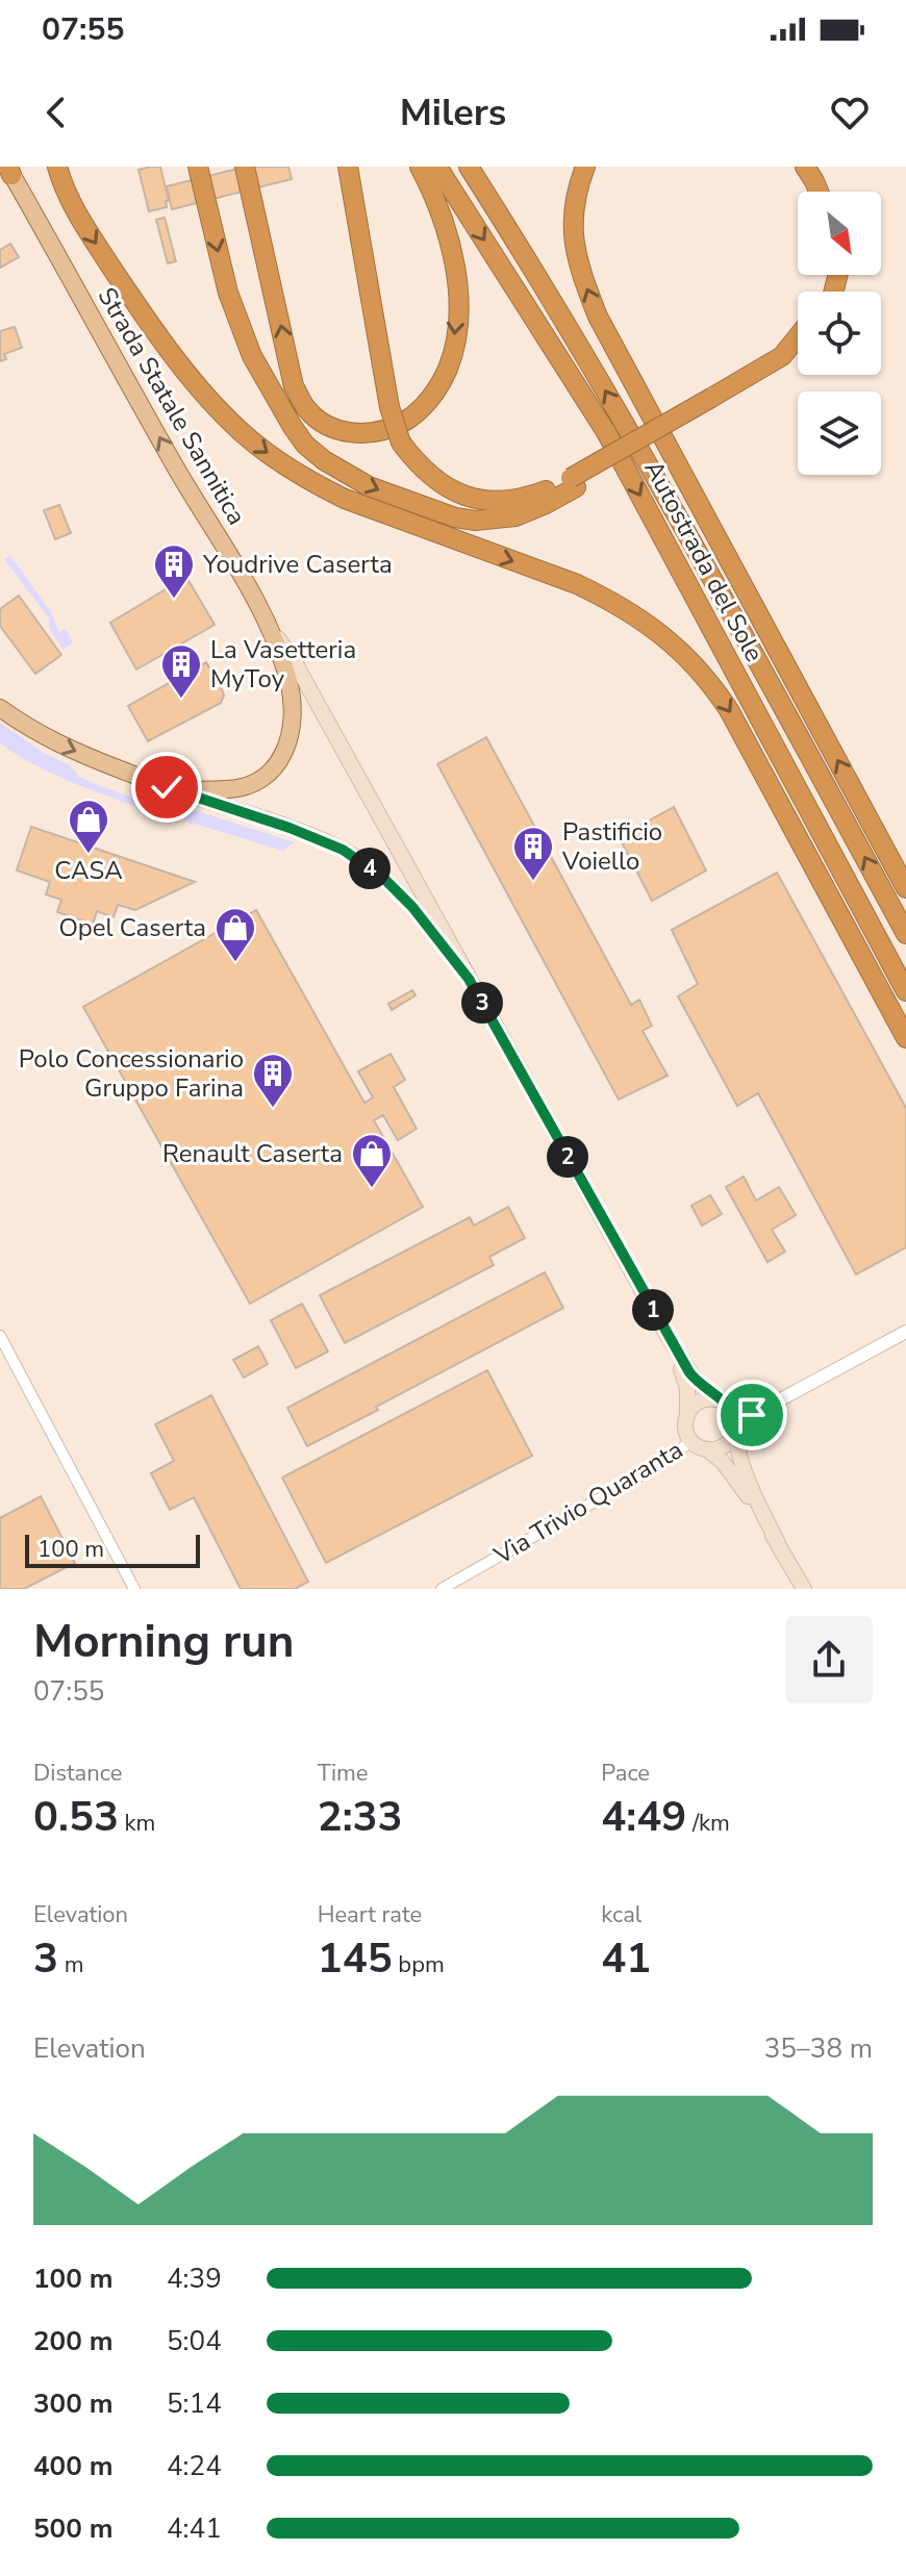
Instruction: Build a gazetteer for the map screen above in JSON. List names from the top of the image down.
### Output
{
  "streets": {
    "highway": ["Autostrada del Sole"],
    "main road": ["Strada Statale Sannitica"],
    "street": ["Via Trivio Quaranta"]
  },
  "places": {
    "building": [
      "Youdrive Caserta",
      "La Vasetteria MyToy",
      "Pastificio Voiello",
      "Polo Concessionario Gruppo Farina"
    ],
    "shop": ["CASA", "Opel Caserta", "Renault Caserta"]
  },
  "scale_bar": "100 m",
  "north": "bottom right",
  "page": {
    "status": "07:55",
    "header": "Milers",
    "pins": [
      "4",
      "3",
      "2",
      "1"
    ],
    "scale": "100 m",
    "heading": ["Morning run", "07:55"],
    "stats": [
      ["Distance", "0.53 km"],
      ["Time", "2:33"],
      ["Pace", "4:49 /km"],
      ["Elevation", "3 m"],
      ["Heart rate", "145 bpm"],
      ["kcal", "41"]
    ],
    "chart": ["Elevation", "35–38 m"],
    "list": [
      {
        "name": "100 m",
        "note": "4:39"
      },
      {
        "name": "200 m",
        "note": "5:04"
      },
      {
        "name": "300 m",
        "note": "5:14"
      },
      {
        "name": "400 m",
        "note": "4:24"
      },
      {
        "name": "500 m",
        "note": "4:41"
      }
    ]
  }
}
